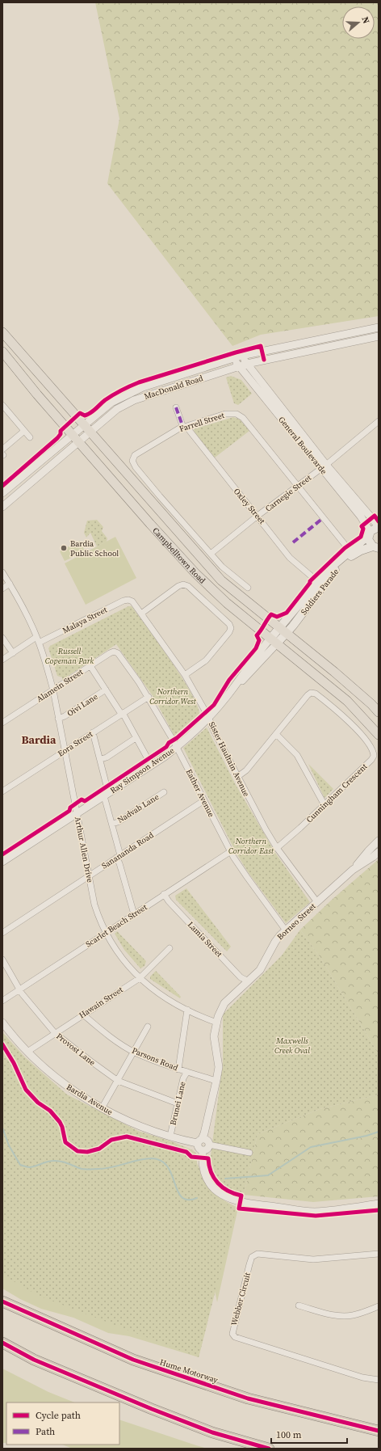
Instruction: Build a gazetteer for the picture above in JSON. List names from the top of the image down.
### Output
{
  "streets": {
    "highway": ["Hume Motorway"],
    "main road": ["Campbelltown Road", "Soldiers Parade"],
    "street": [
      "MacDonald Road",
      "Farrell Street",
      "General Boulevarde",
      "Carnegie Street",
      "Oxley Street",
      "Malaya Street",
      "Alamein Street",
      "Oivi Lane",
      "Eora Street",
      "Sister Haultain Avenue",
      "Ray Simpson Avenue",
      "Eather Avenue",
      "Cunningham Crescent",
      "Nadvab Lane",
      "Arthur Allen Drive",
      "Sanananda Road",
      "Borneo Street",
      "Scarlet Beach Street",
      "Lamia Street",
      "Hawain Street",
      "Provost Lane",
      "Parsons Road",
      "Bardia Avenue",
      "Brunei Lane",
      "Webber Circuit"
    ]
  },
  "crossings": [
    ["MacDonald Road", "General Boulevarde"],
    ["MacDonald Road", "Campbelltown Road"],
    ["Farrell Street", "Carnegie Street"],
    ["Farrell Street", "Oxley Street"],
    ["Farrell Street", "Soldiers Parade"],
    ["General Boulevarde", "Carnegie Street"],
    ["General Boulevarde", "Soldiers Parade"],
    ["Carnegie Street", "Oxley Street"],
    ["Oxley Street", "Soldiers Parade"],
    ["Campbelltown Road", "Soldiers Parade"],
    ["Campbelltown Road", "Ray Simpson Avenue"],
    ["Malaya Street", "Sister Haultain Avenue"],
    ["Malaya Street", "Arthur Allen Drive"],
    ["Alamein Street", "Eather Avenue"],
    ["Alamein Street", "Arthur Allen Drive"],
    ["Oivi Lane", "Arthur Allen Drive"],
    ["Eora Street", "Eather Avenue"],
    ["Eora Street", "Arthur Allen Drive"],
    ["Sister Haultain Avenue", "Ray Simpson Avenue"],
    ["Sister Haultain Avenue", "Cunningham Crescent"],
    ["Sister Haultain Avenue", "Borneo Street"],
    ["Ray Simpson Avenue", "Eather Avenue"],
    ["Ray Simpson Avenue", "Arthur Allen Drive"],
    ["Eather Avenue", "Sanananda Road"],
    ["Eather Avenue", "Borneo Street"],
    ["Eather Avenue", "Scarlet Beach Street"],
    ["Arthur Allen Drive", "Sanananda Road"],
    ["Arthur Allen Drive", "Borneo Street"],
    ["Arthur Allen Drive", "Scarlet Beach Street"],
    ["Arthur Allen Drive", "Hawain Street"],
    ["Arthur Allen Drive", "Brunei Lane"],
    ["Borneo Street", "Lamia Street"],
    ["Borneo Street", "Parsons Road"],
    ["Borneo Street", "Bardia Avenue"],
    ["Scarlet Beach Street", "Lamia Street"],
    ["Scarlet Beach Street", "Provost Lane"],
    ["Hawain Street", "Provost Lane"],
    ["Hawain Street", "Parsons Road"],
    ["Hawain Street", "Bardia Avenue"],
    ["Provost Lane", "Brunei Lane"],
    ["Parsons Road", "Brunei Lane"],
    ["Bardia Avenue", "Brunei Lane"]
  ],
  "districts": ["Bardia"],
  "parks": [
    "Russell Copeman Park",
    "Northern Corridor West",
    "Northern Corridor East",
    "Maxwells Creek Oval"
  ],
  "places": ["Bardia Public School"],
  "legend": ["Cycle path", "Path"],
  "scale_bar": "100 m",
  "north": "right"
}
